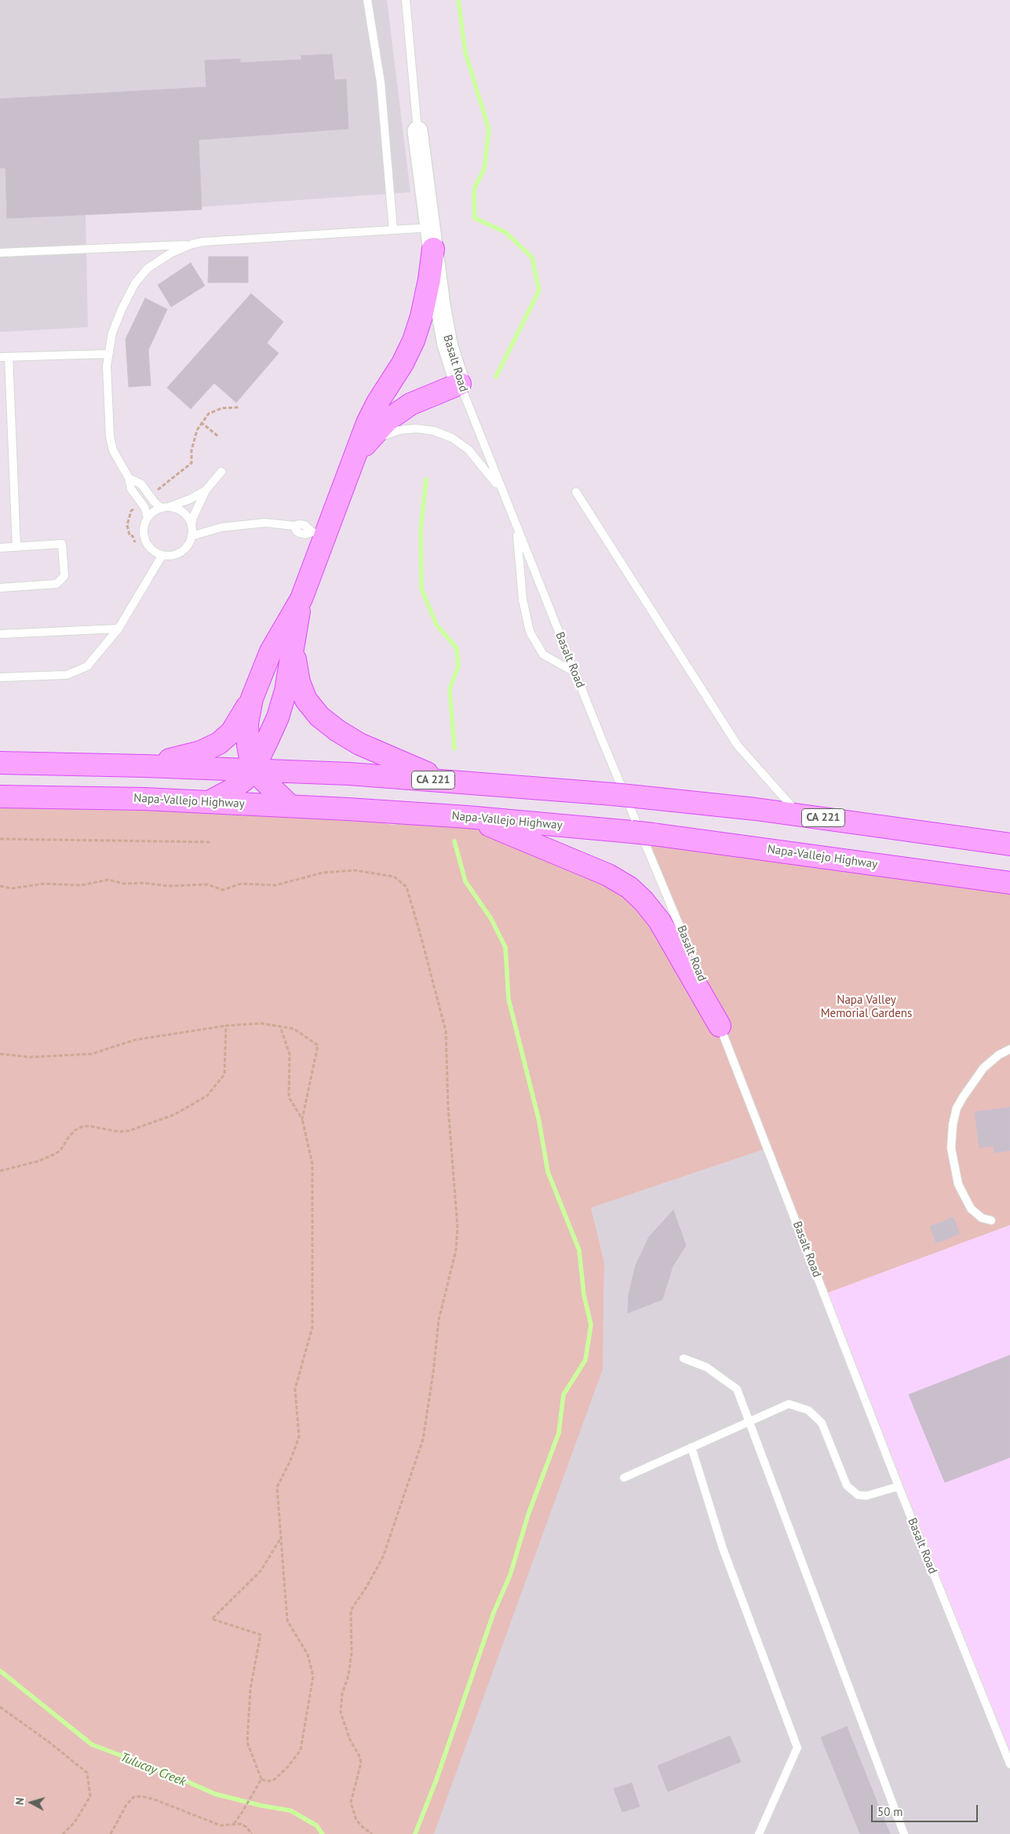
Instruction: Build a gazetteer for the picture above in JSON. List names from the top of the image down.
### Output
{
  "streets": {
    "main road": ["CA 221", "Napa-Vallejo Highway"],
    "street": ["Basalt Road"]
  },
  "water": ["Tulucay Creek"],
  "parks": ["Napa Valley Memorial Gardens"],
  "scale_bar": "50 m",
  "north": "left"
}
